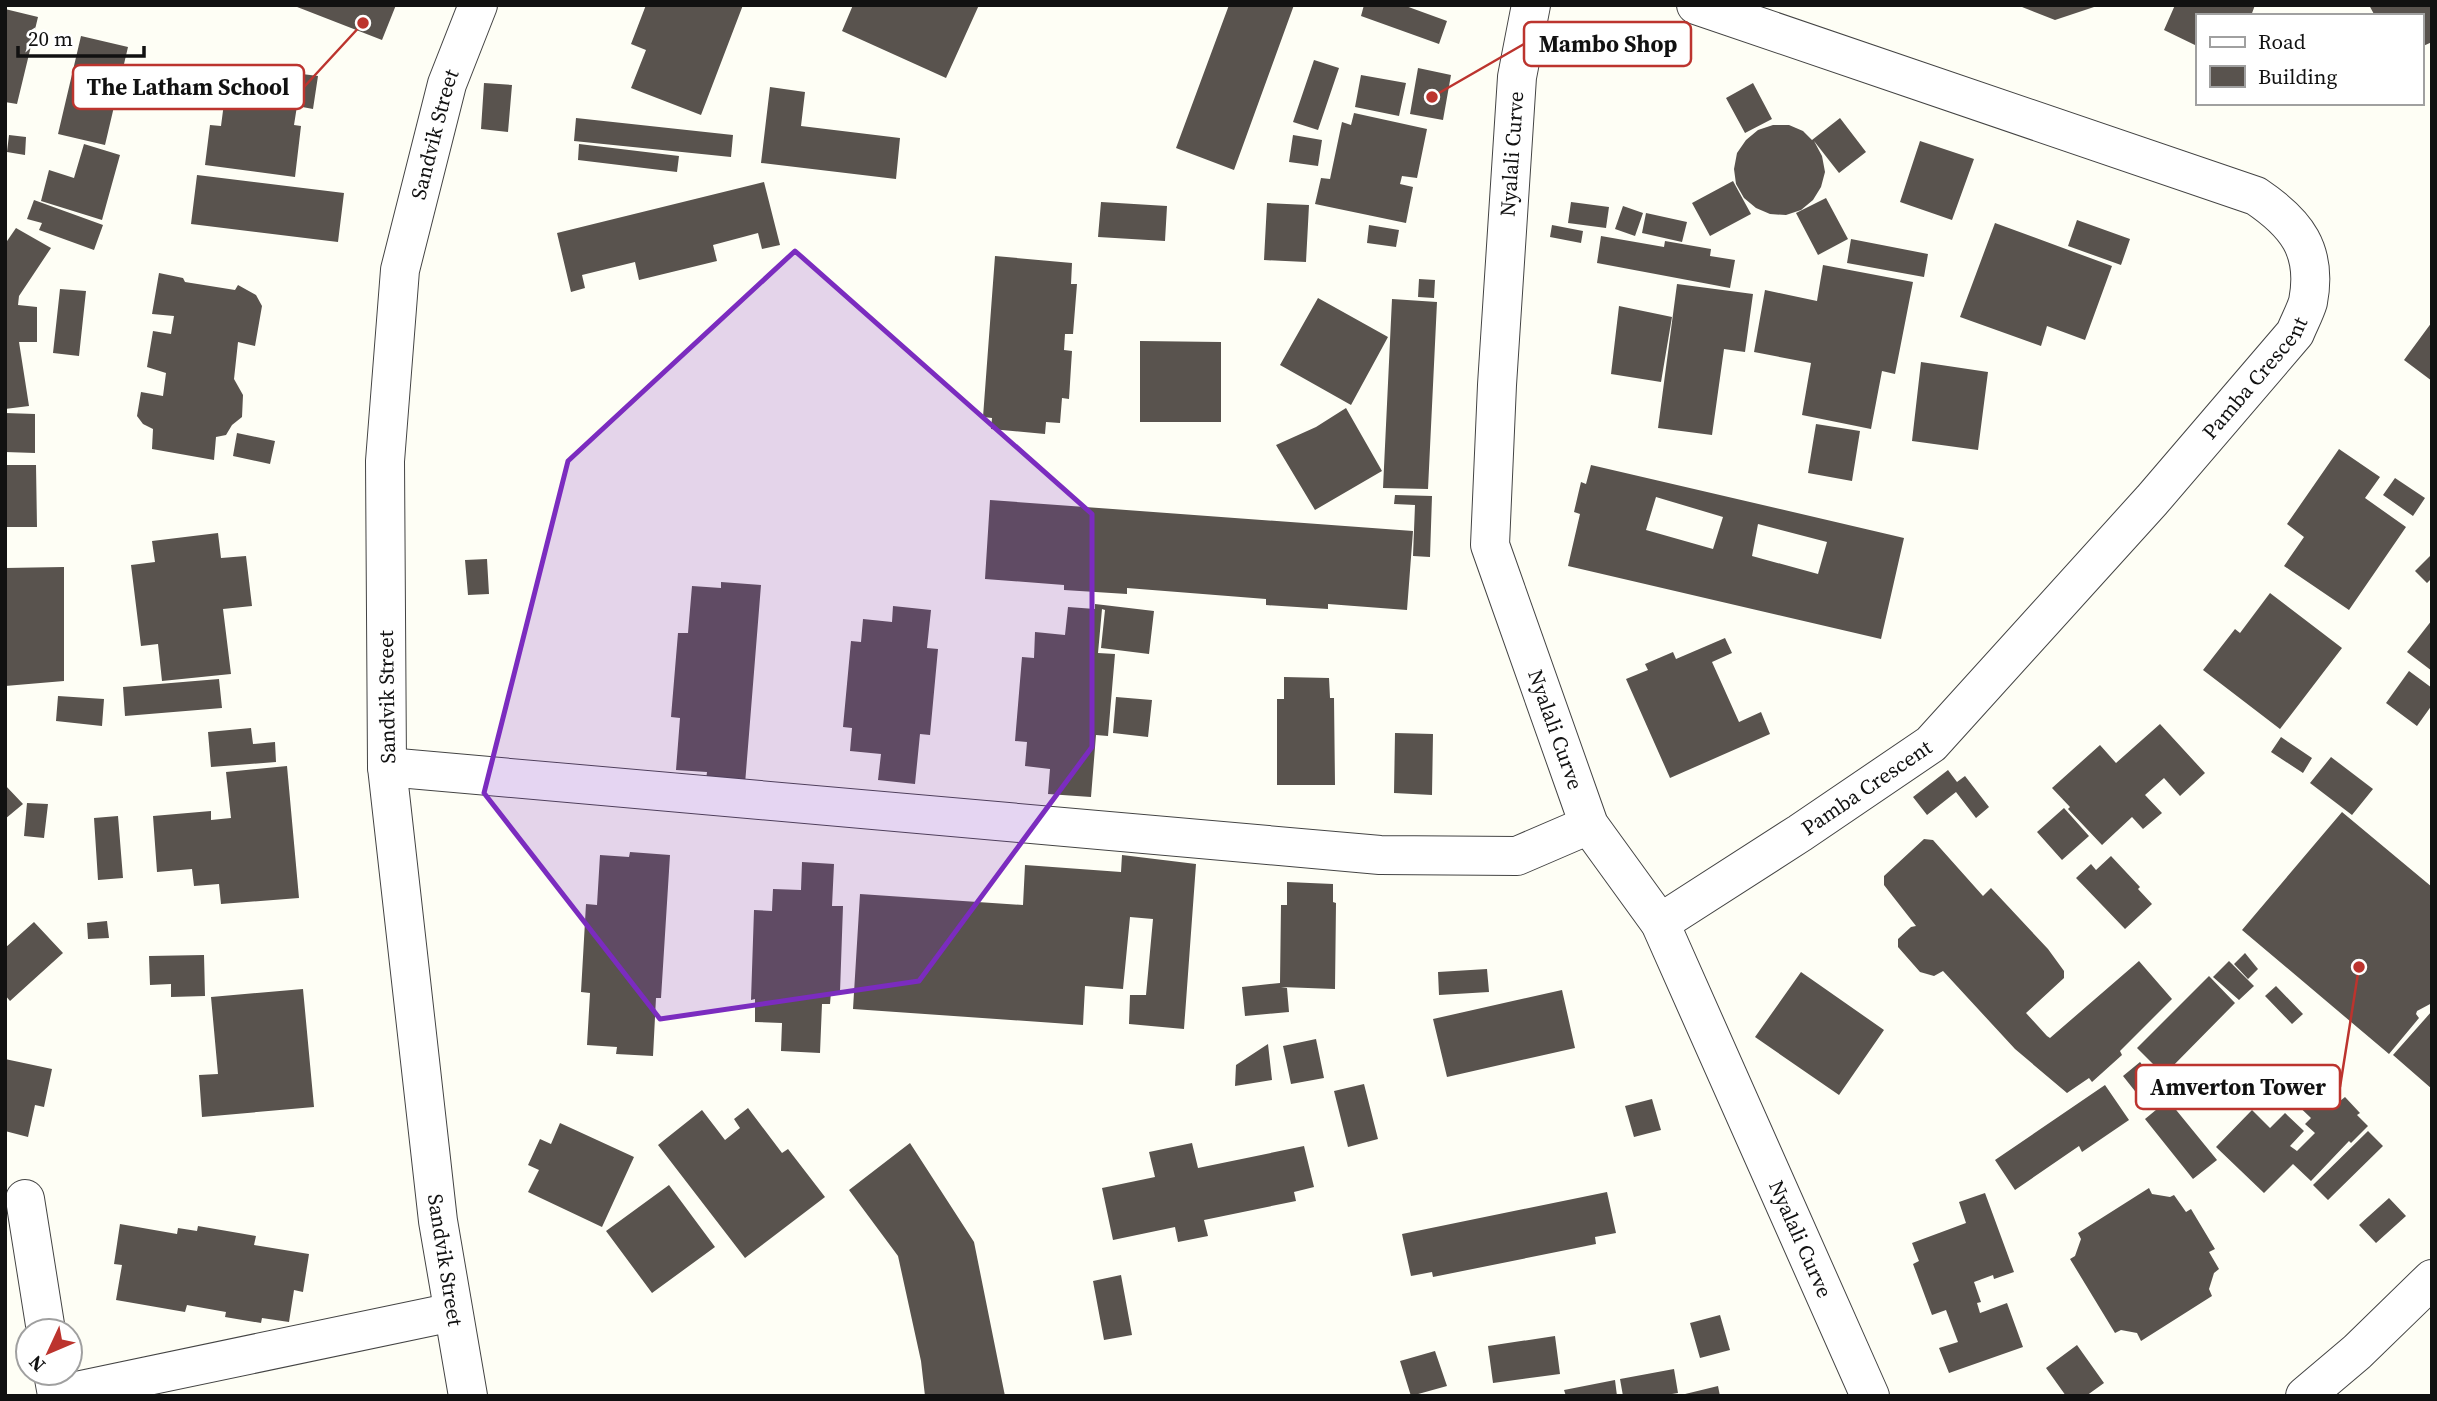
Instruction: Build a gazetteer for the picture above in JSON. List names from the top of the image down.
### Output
{
  "streets": {
    "street": ["Sandvik Street", "Nyalali Curve", "Pamba Crescent"]
  },
  "crossings": [
    ["Nyalali Curve", "Pamba Crescent"]
  ],
  "places": ["The Latham School", "Mambo Shop", "Amverton Tower"],
  "legend": ["Road", "Building"],
  "scale_bar": "20 m",
  "north": "bottom left"
}
